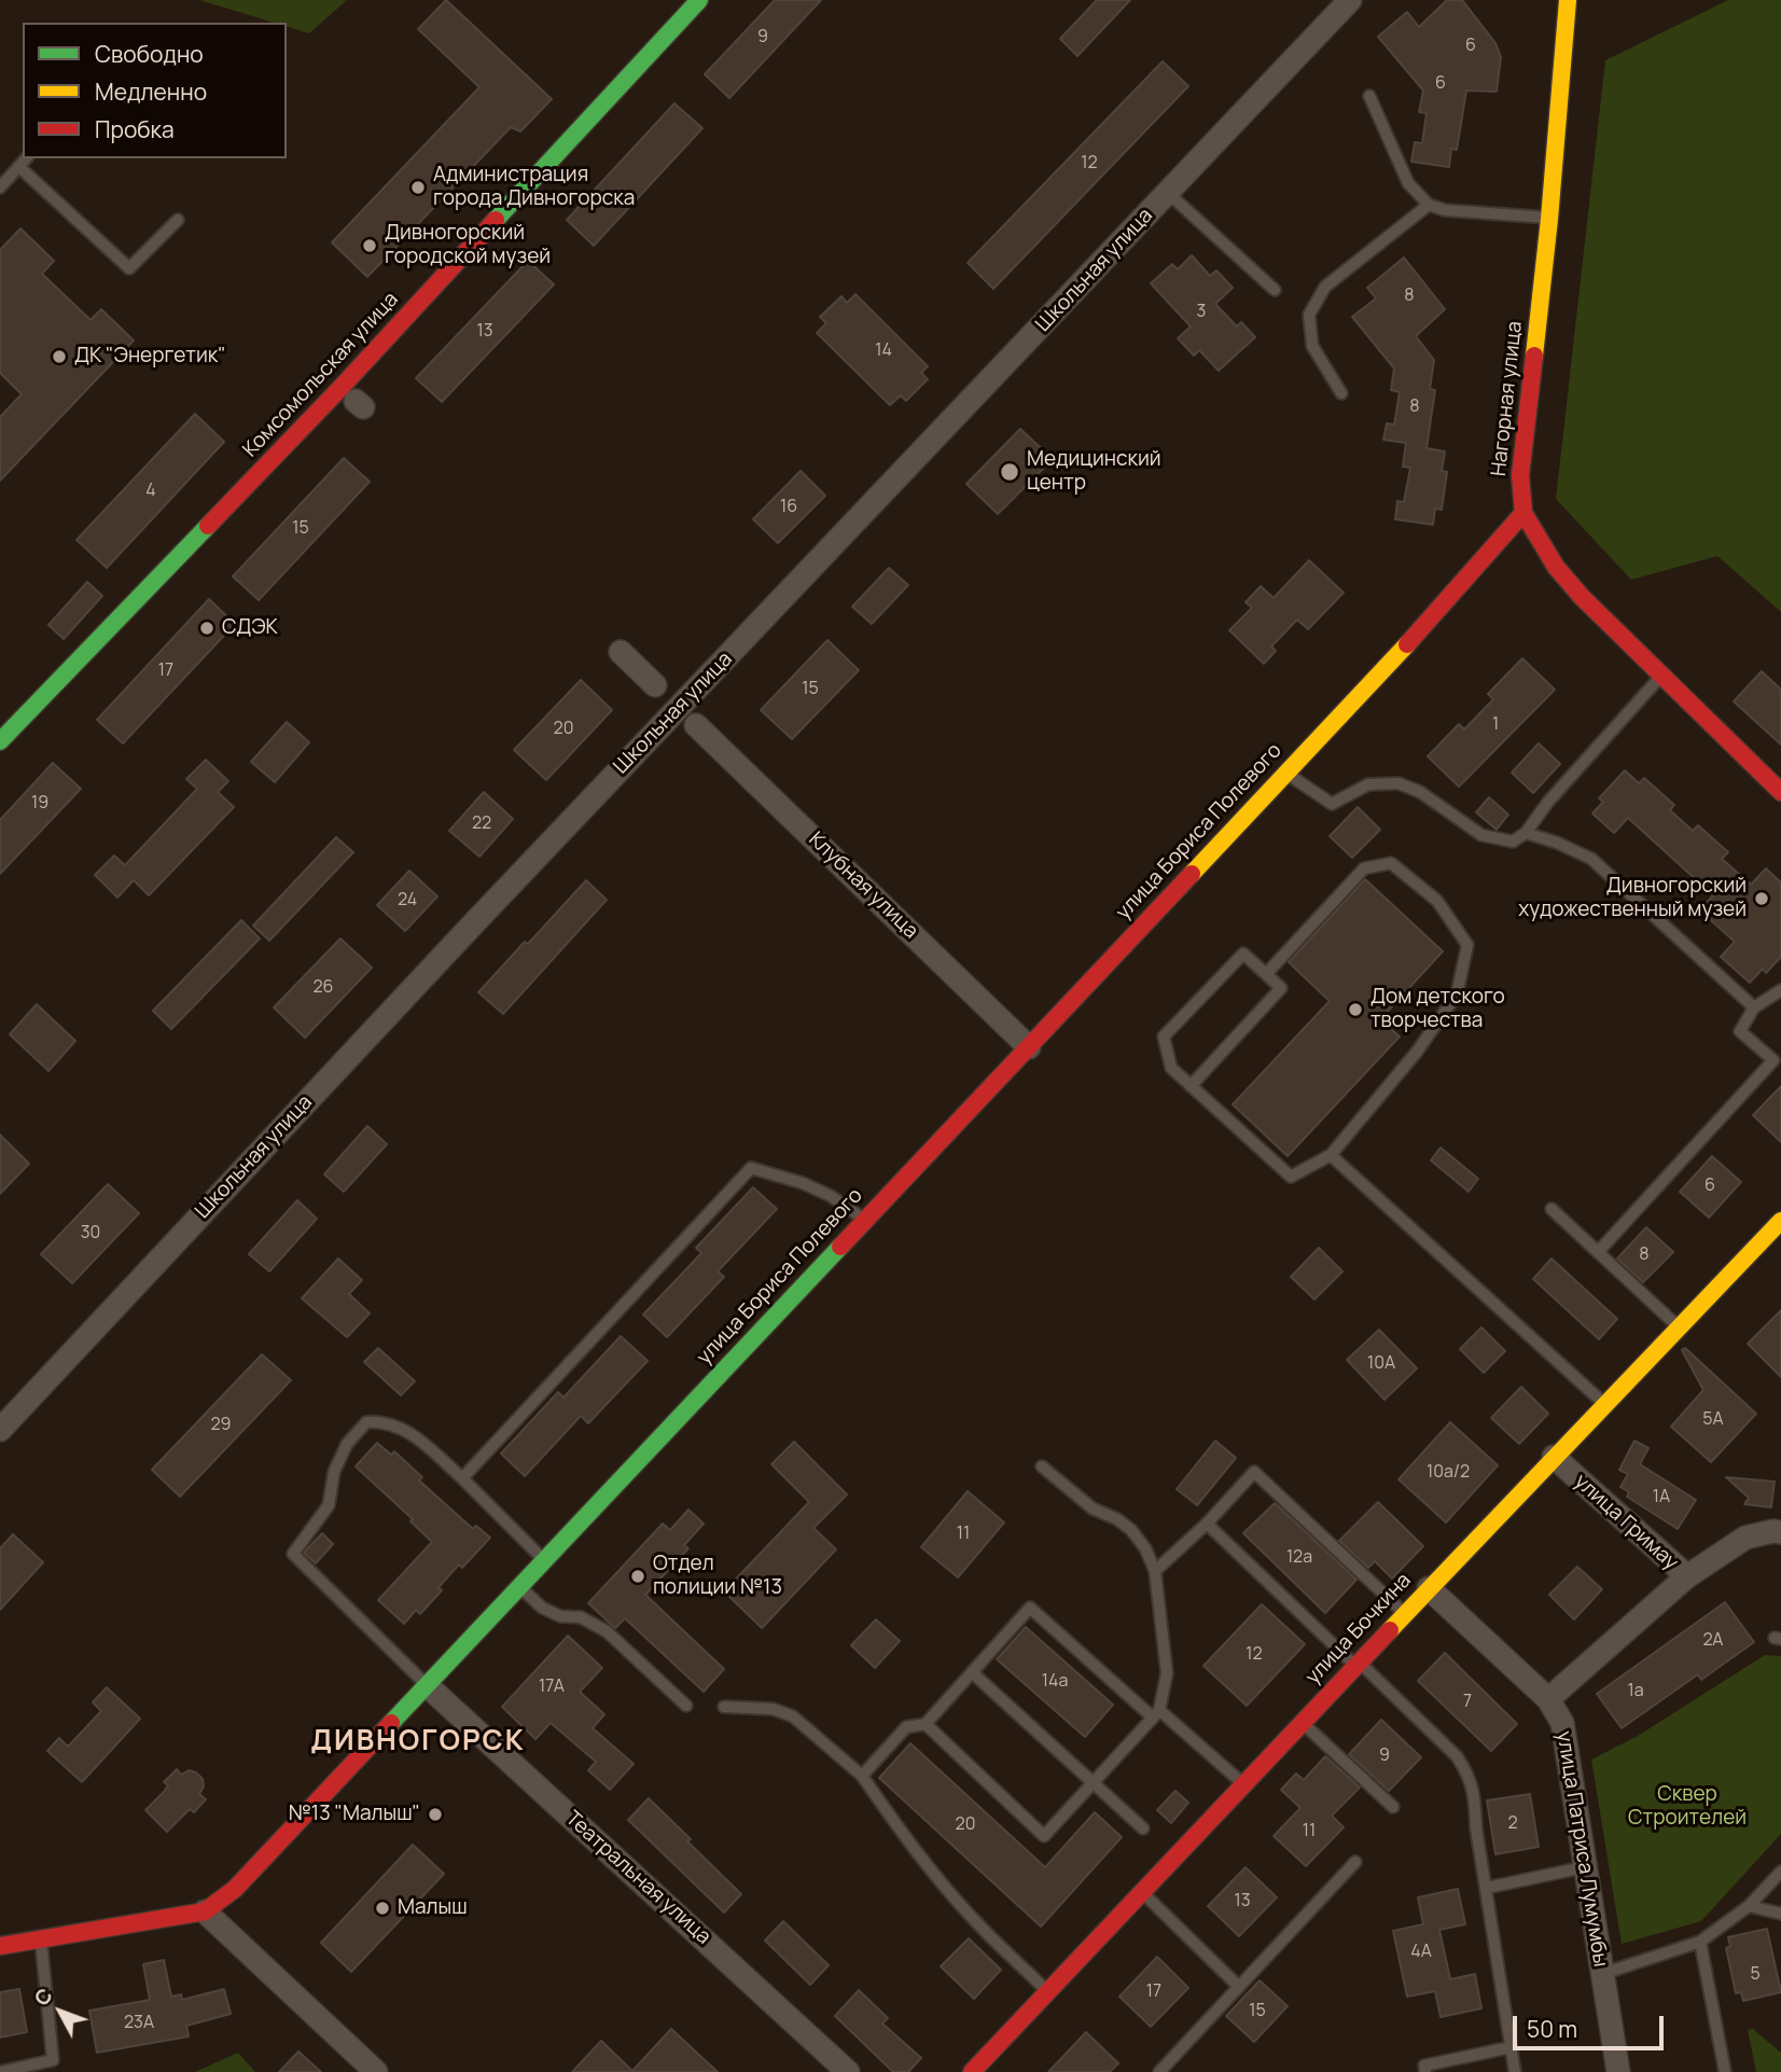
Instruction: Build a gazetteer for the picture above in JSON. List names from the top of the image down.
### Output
{
  "streets": {
    "main road": [
      "Комсомольская улица",
      "Нагорная улица",
      "улица Бориса Полевого",
      "улица Бочкина"
    ],
    "street": [
      "Школьная улица",
      "Клубная улица",
      "улица Гримау",
      "улица Патриса Лумумбы",
      "Театральная улица"
    ]
  },
  "crossings": [
    ["Нагорная улица", "улица Бориса Полевого"],
    ["улица Бориса Полевого", "Клубная улица"],
    ["улица Бориса Полевого", "Театральная улица"],
    ["улица Гримау", "улица Бочкина"],
    ["улица Бочкина", "улица Патриса Лумумбы"]
  ],
  "districts": ["ДИВНОГОРСК"],
  "parks": ["Сквер Строителей"],
  "places": [
    "Администрация города Дивногорска",
    "Дивногорский городской музей",
    "ДК \"Энергетик\"",
    "Медицинский центр",
    "СДЭК",
    "Дивногорский художественный музей",
    "Дом детского творчества",
    "Отдел полиции №13",
    "№13 \"Малыш\"",
    "Малыш"
  ],
  "house_numbers": [
    "9",
    "6",
    "6",
    "12",
    "8",
    "3",
    "13",
    "14",
    "8",
    "4",
    "16",
    "15",
    "17",
    "15",
    "1",
    "20",
    "19",
    "22",
    "24",
    "26",
    "6",
    "30",
    "8",
    "10А",
    "5А",
    "29",
    "10а/2",
    "1А",
    "11",
    "12а",
    "2А",
    "12",
    "14а",
    "17А",
    "1а",
    "7",
    "9",
    "2",
    "20",
    "11",
    "13",
    "4А",
    "5",
    "17",
    "15",
    "23А"
  ],
  "legend": ["Свободно", "Медленно", "Пробка"],
  "scale_bar": "50 m",
  "north": "top left"
}
